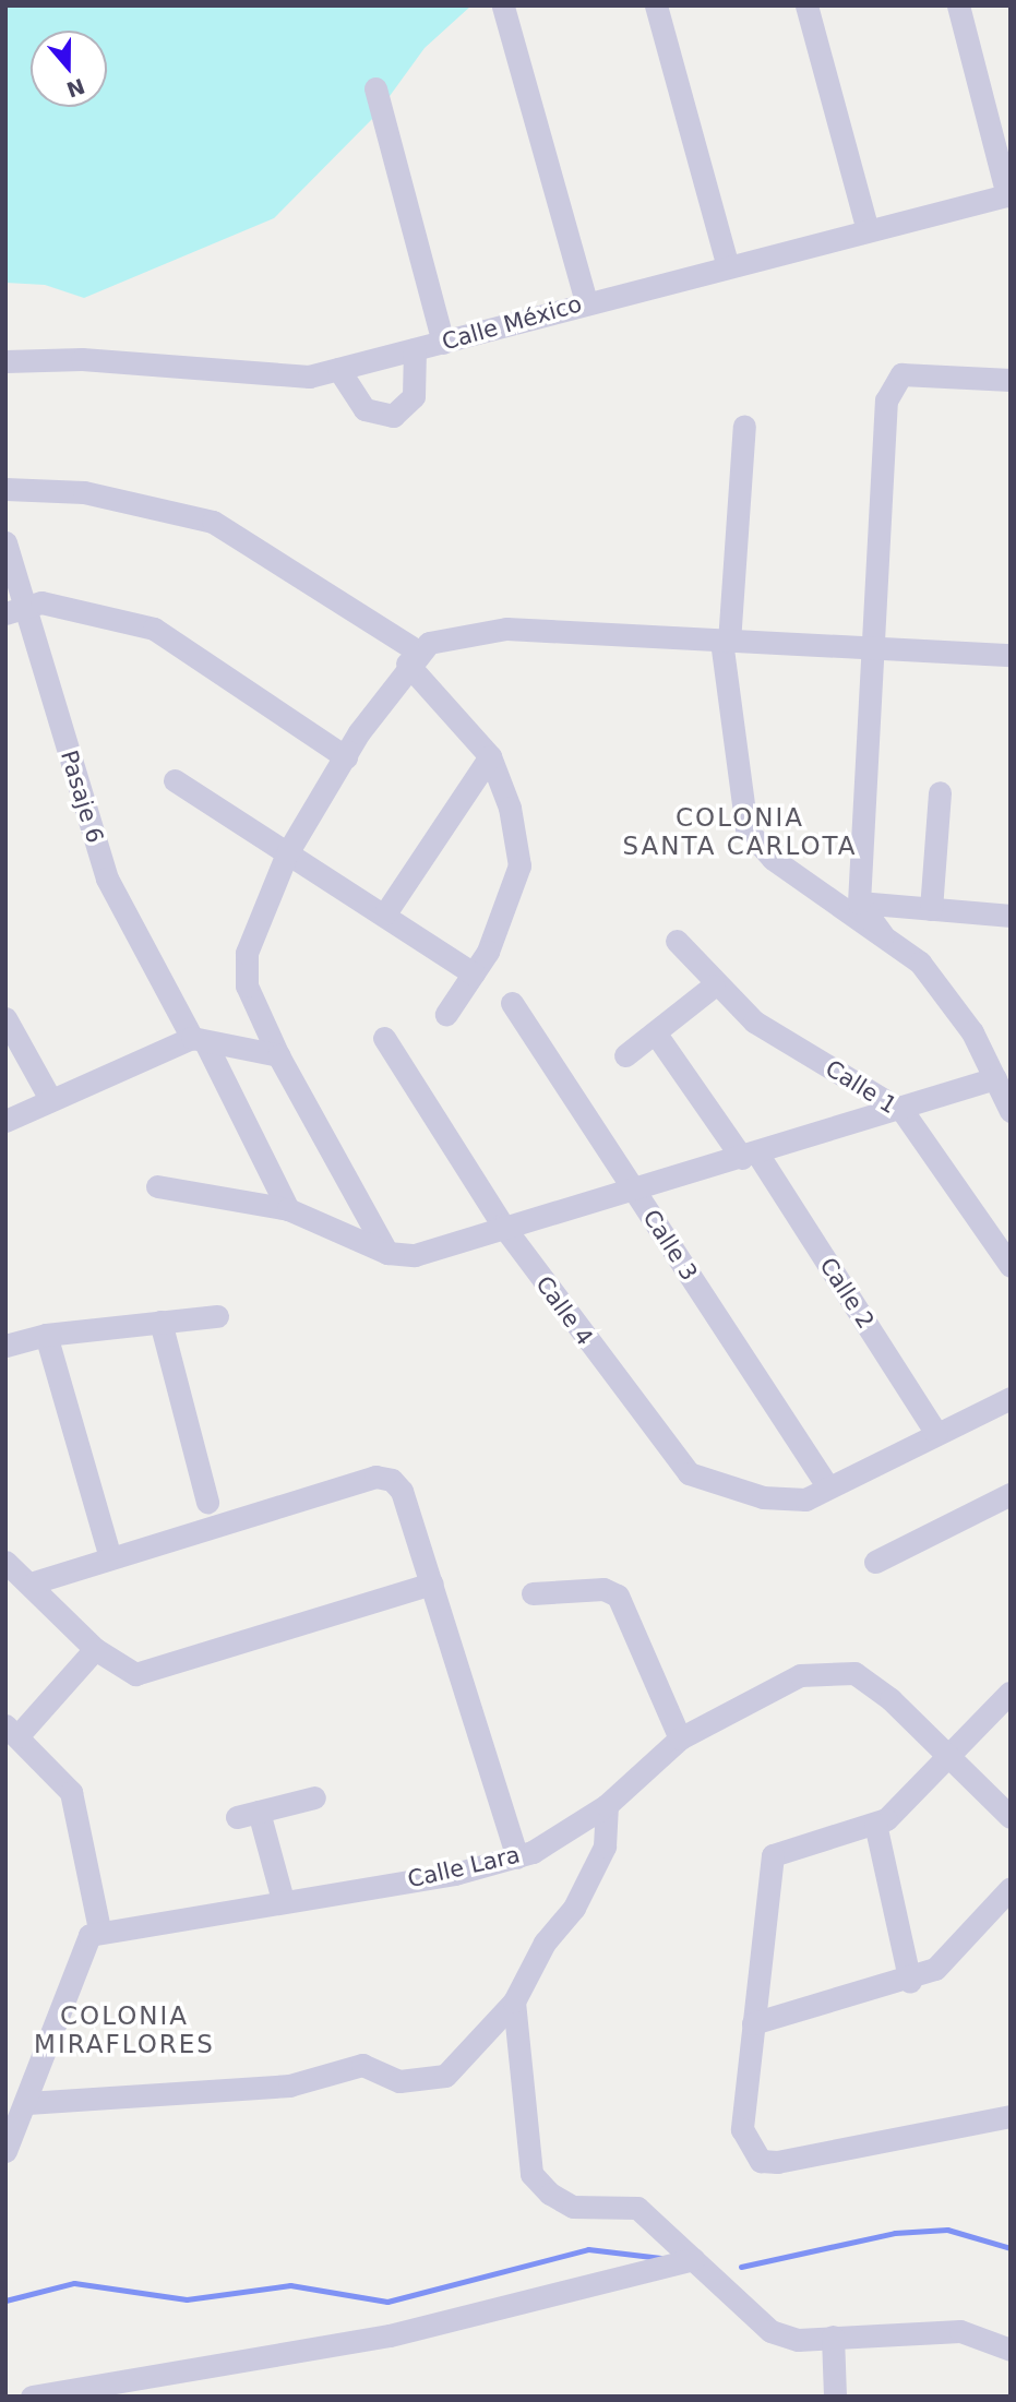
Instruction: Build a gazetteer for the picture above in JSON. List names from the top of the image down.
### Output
{
  "streets": {
    "street": [
      "Calle México",
      "Pasaje 6",
      "Calle 1",
      "Calle 3",
      "Calle 2",
      "Calle 4",
      "Calle Lara"
    ]
  },
  "crossings": [
    ["Calle 3", "Calle 4"]
  ],
  "districts": ["COLONIA SANTA CARLOTA", "COLONIA MIRAFLORES"],
  "north": "bottom"
}
